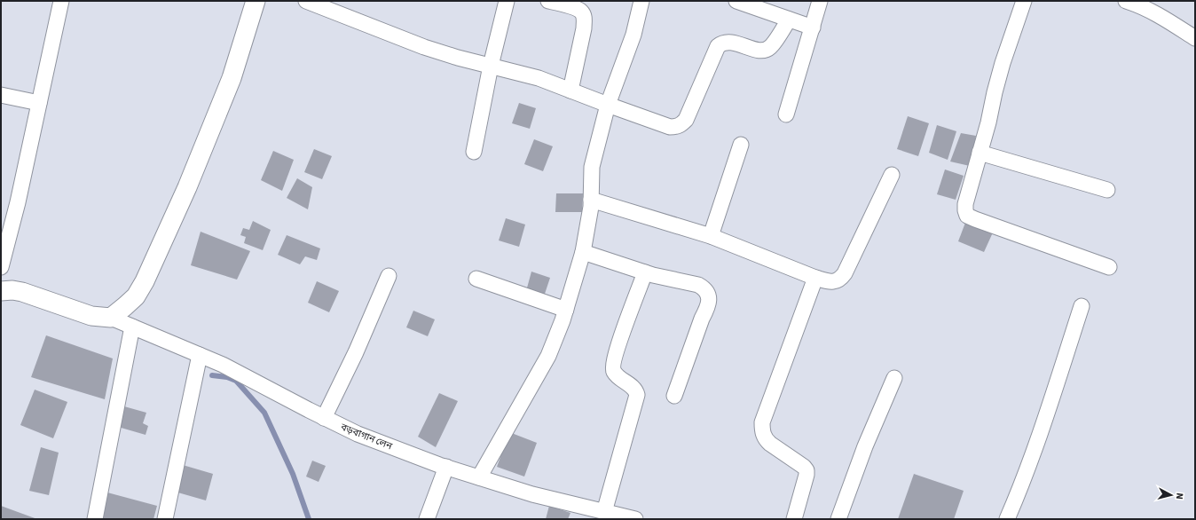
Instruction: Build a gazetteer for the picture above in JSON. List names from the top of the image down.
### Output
{
  "streets": {
    "street": ["বড়বাগান লেন"]
  },
  "north": "right"
}
